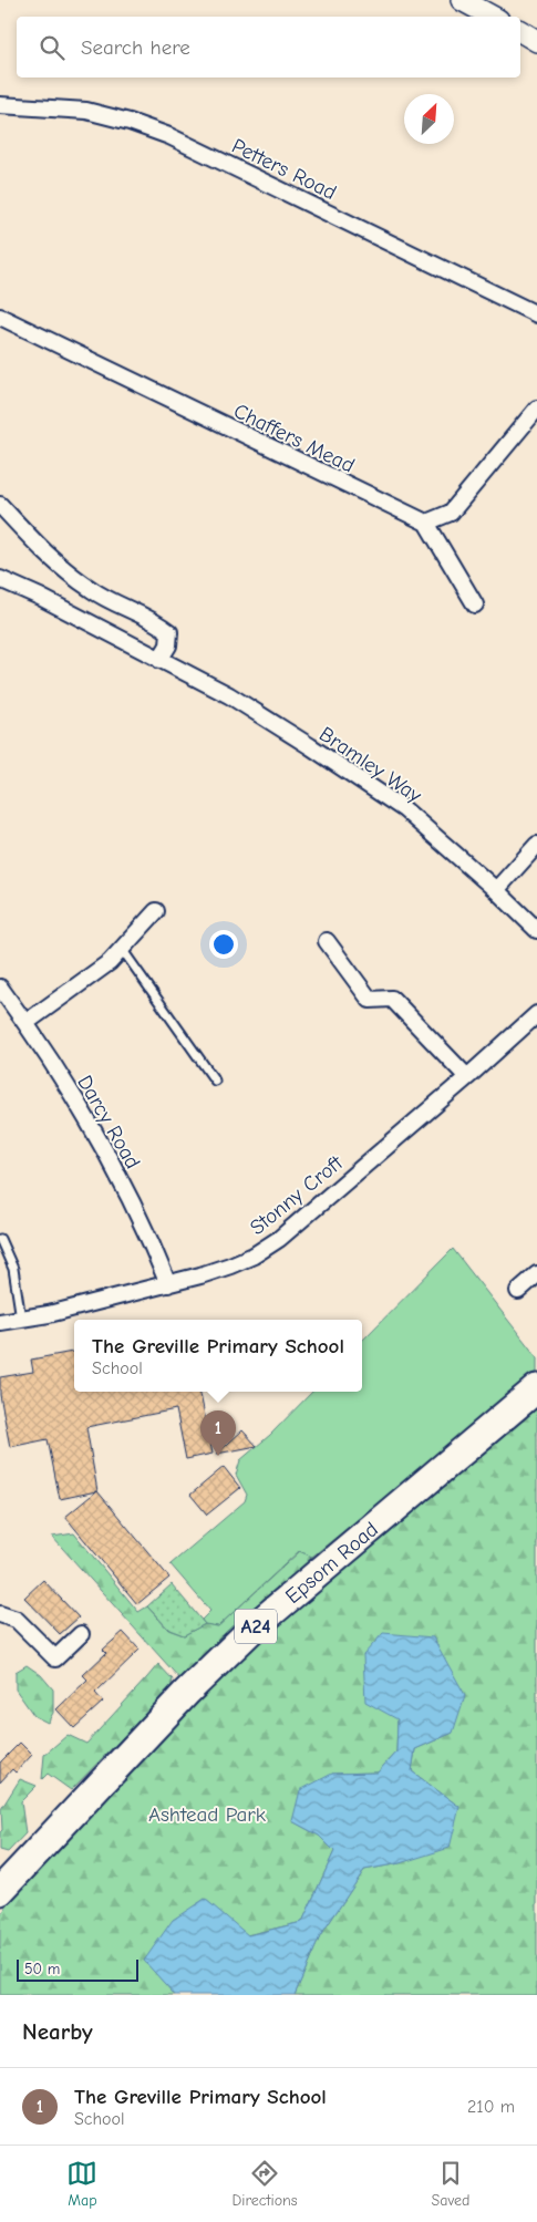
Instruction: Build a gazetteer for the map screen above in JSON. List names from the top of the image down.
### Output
{
  "streets": {
    "highway": ["Epsom Road", "A24"],
    "street": [
      "Petters Road",
      "Chaffers Mead",
      "Bramley Way",
      "Darcy Road",
      "Stonny Croft"
    ]
  },
  "crossings": [
    ["Darcy Road", "Stonny Croft"]
  ],
  "parks": ["Ashtead Park"],
  "scale_bar": "50 m",
  "north": "top right",
  "page": {
    "search": "Search here",
    "popup": ["The Greville Primary School", "School"],
    "pins": "1",
    "scale": "50 m",
    "heading": "Nearby",
    "list": [
      {
        "mark": "1",
        "name": "The Greville Primary School",
        "note": "School",
        "value": "210 m"
      }
    ],
    "nav": ["Map", "Directions", "Saved"]
  }
}
